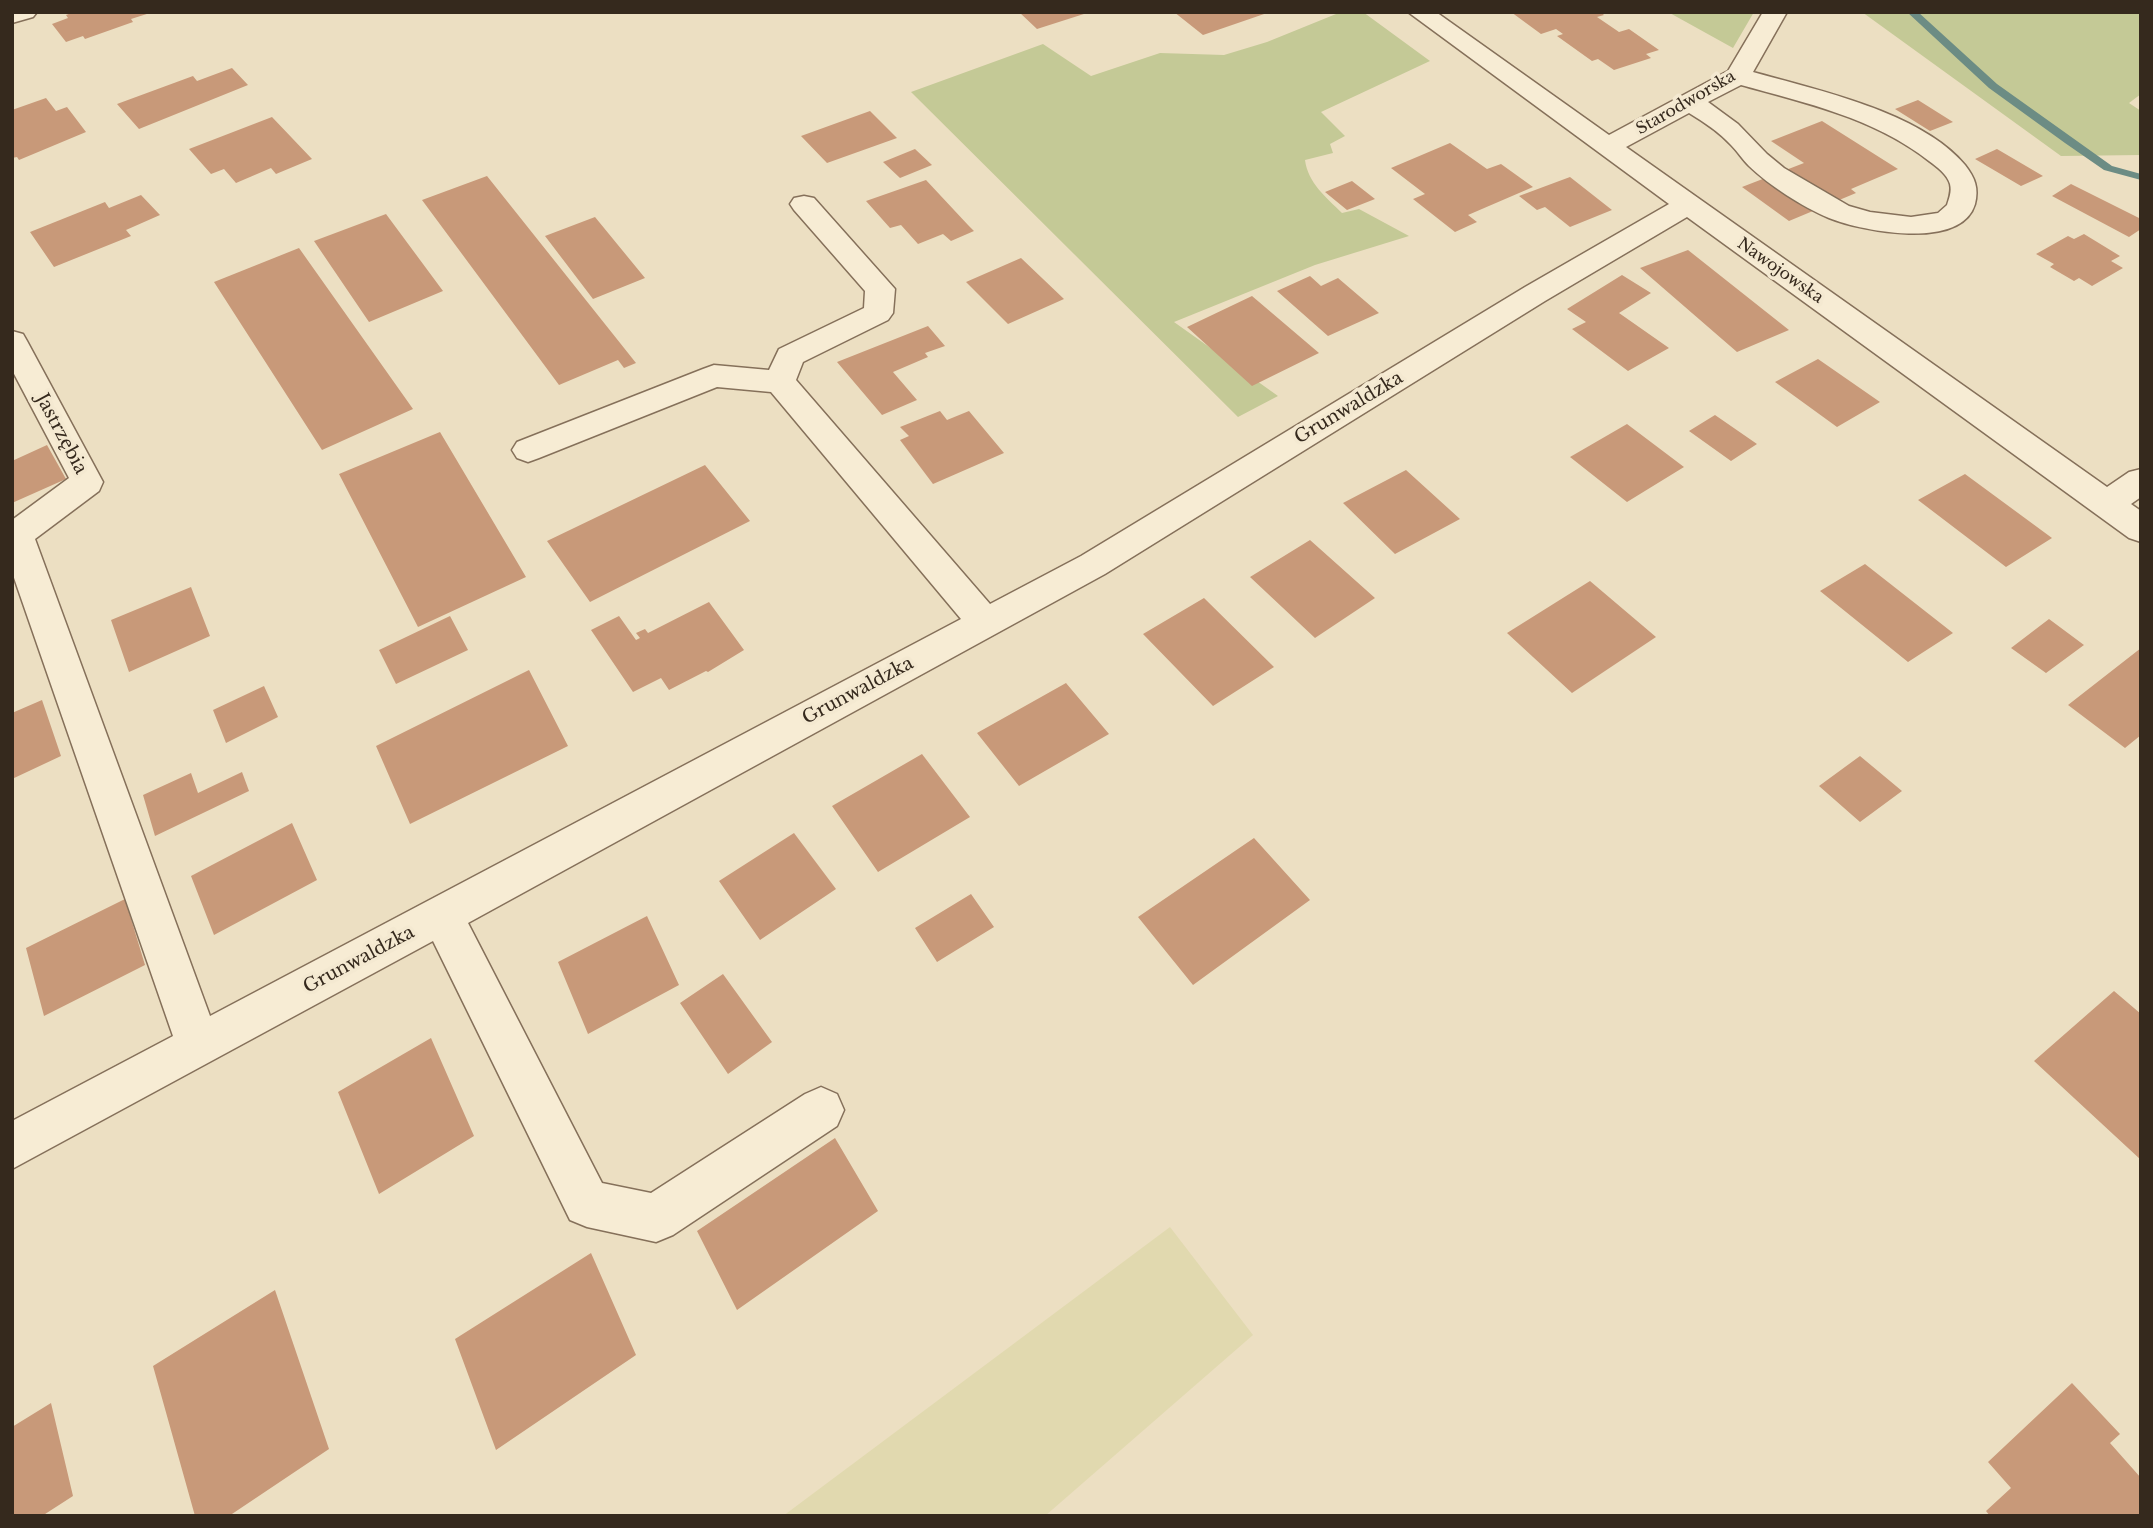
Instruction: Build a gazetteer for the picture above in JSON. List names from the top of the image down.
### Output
{
  "streets": {
    "street": [
      "Starodworska",
      "Nawojowska",
      "Grunwaldzka",
      "Jastrzębia"
    ]
  },
  "crossings": [
    ["Starodworska", "Nawojowska"],
    ["Nawojowska", "Grunwaldzka"]
  ]
}
